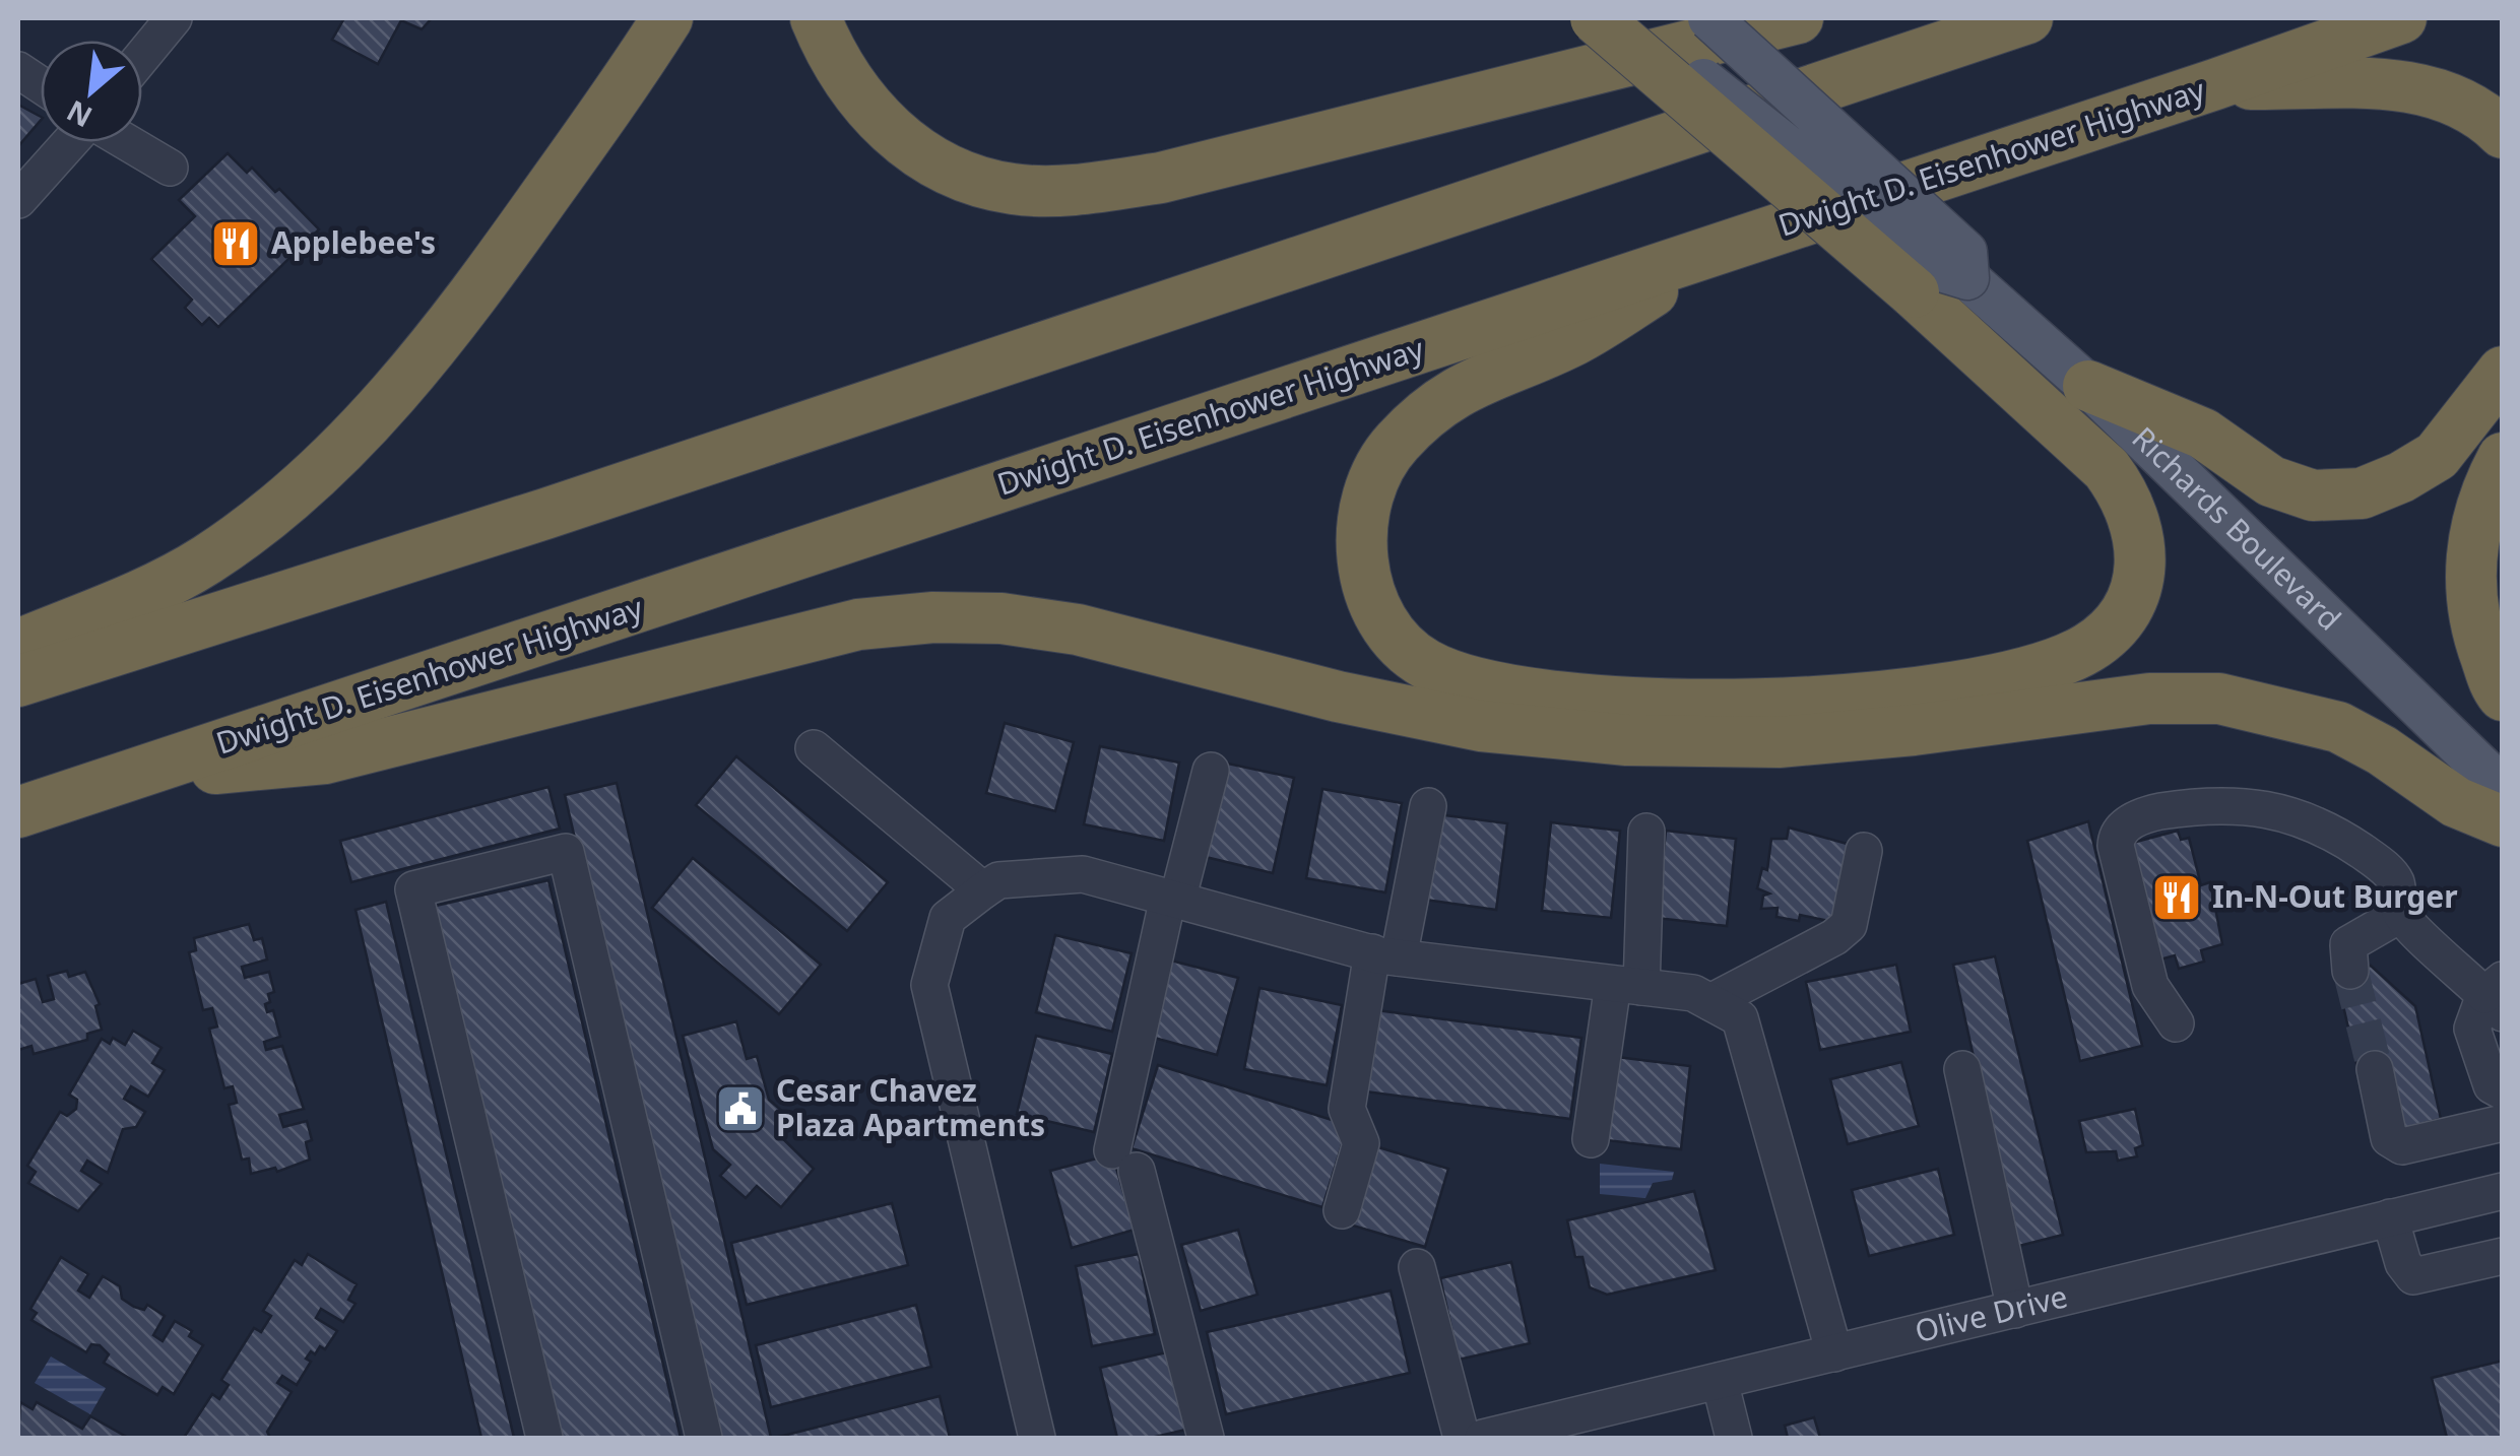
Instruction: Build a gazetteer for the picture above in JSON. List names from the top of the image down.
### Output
{
  "streets": {
    "highway": ["Dwight D. Eisenhower Highway"],
    "main road": ["Richards Boulevard"],
    "street": ["Olive Drive"]
  },
  "places": {
    "restaurant": ["Applebee's", "In-N-Out Burger"],
    "public building": ["Cesar Chavez Plaza Apartments"]
  },
  "north": "bottom left"
}
